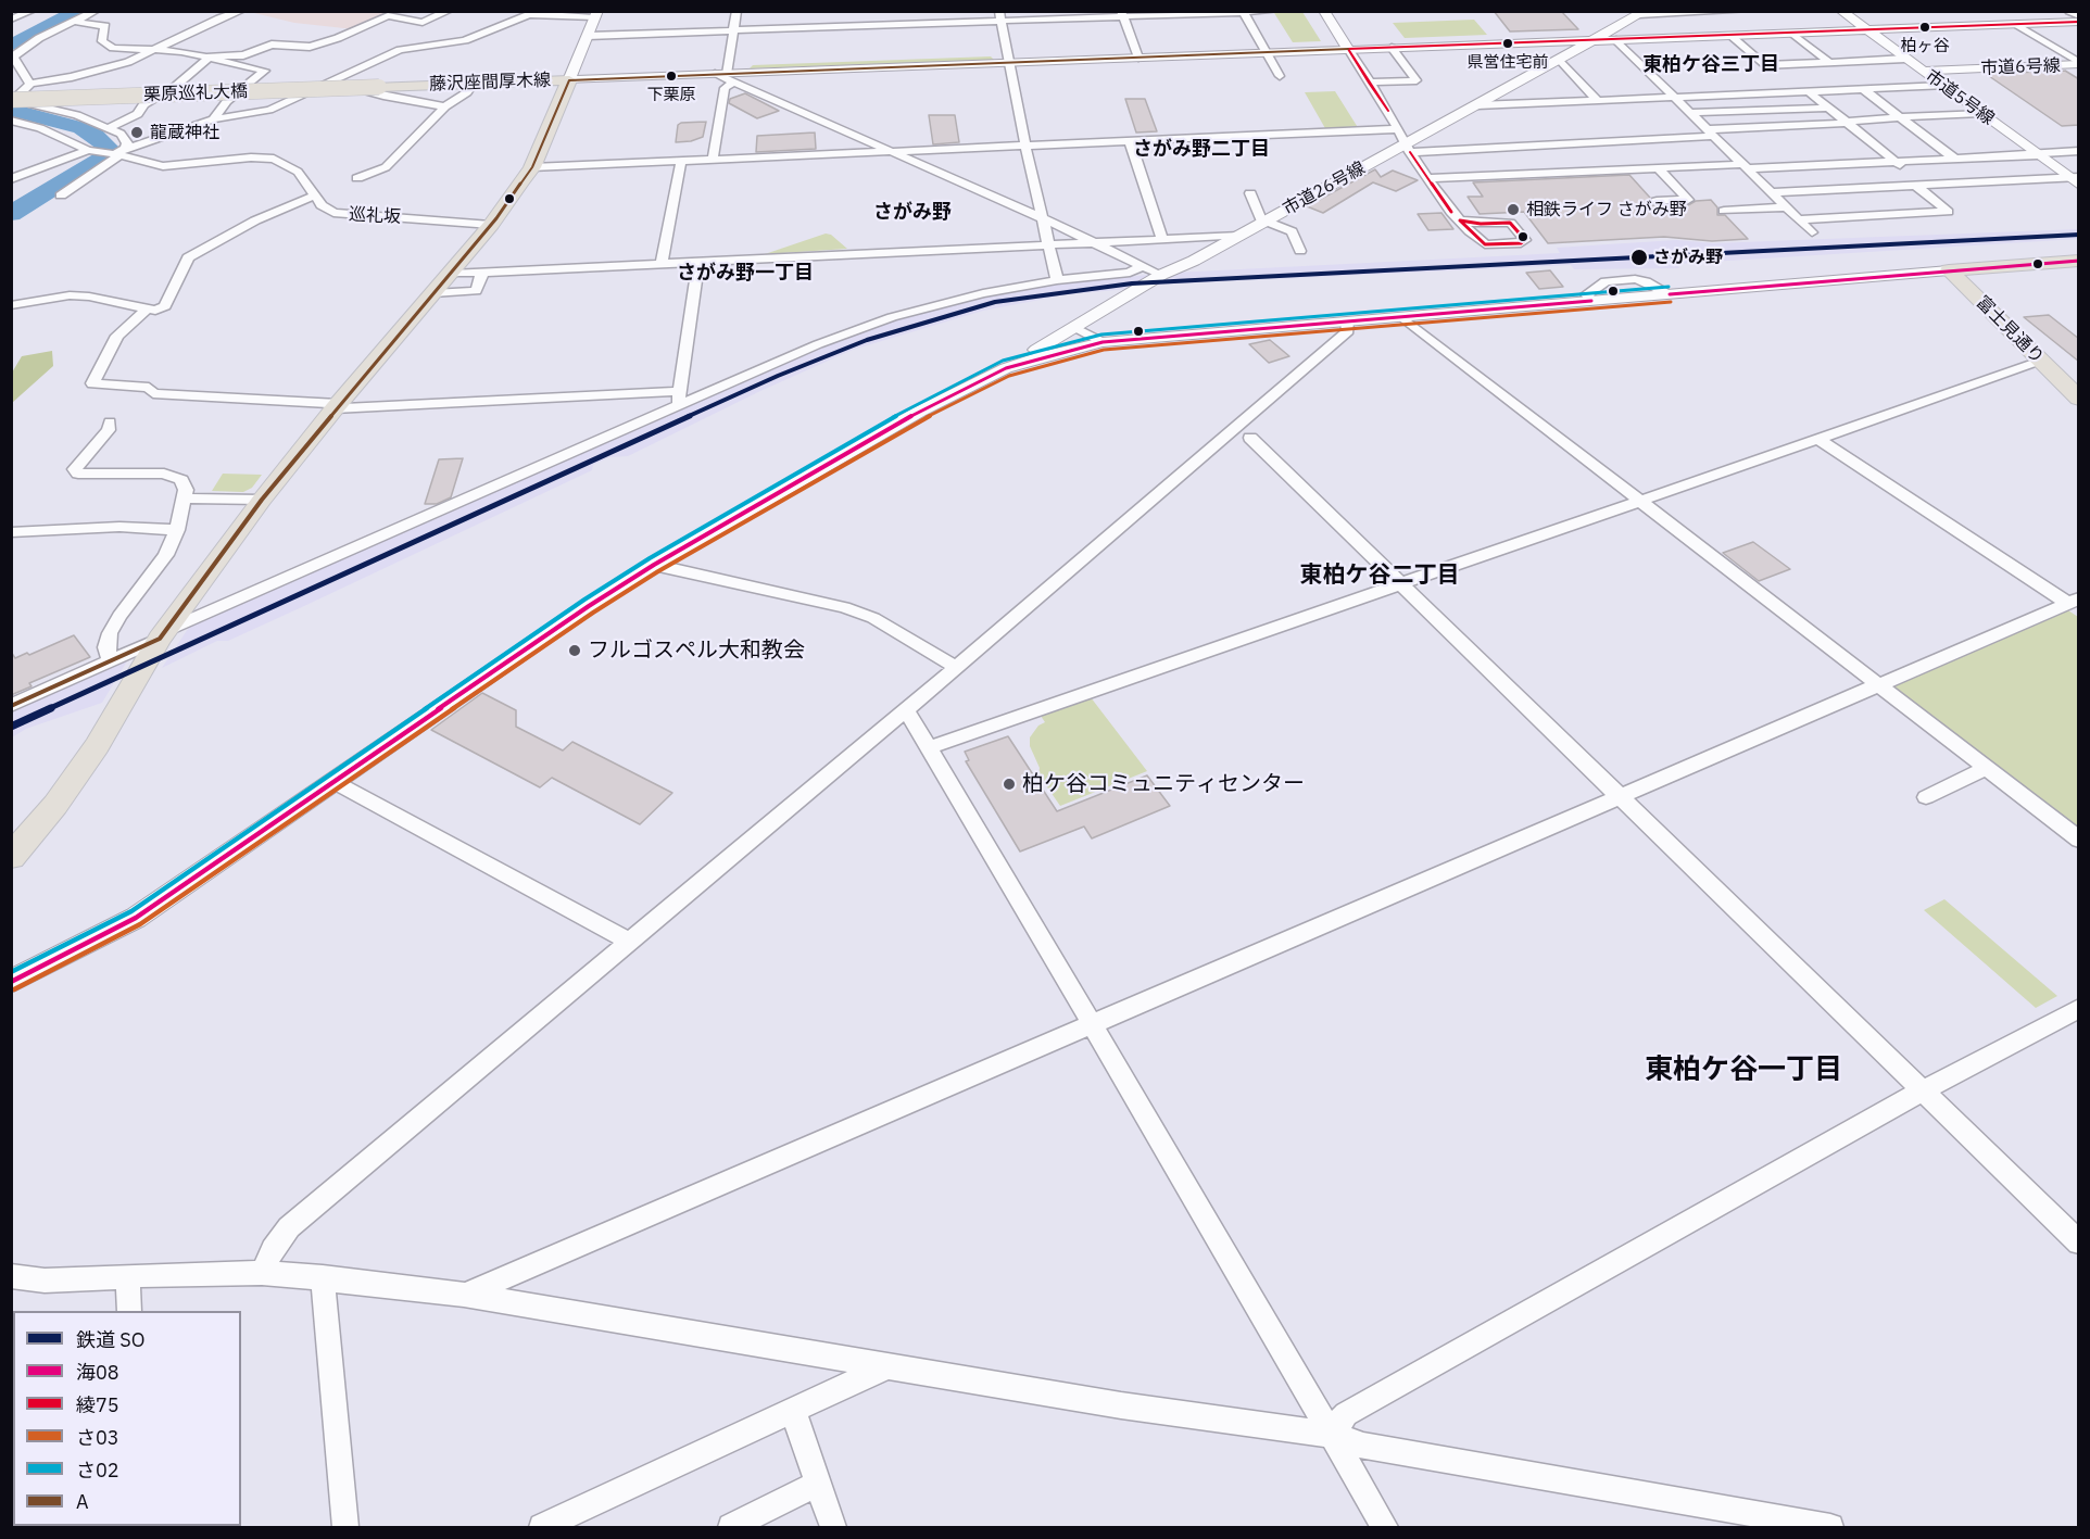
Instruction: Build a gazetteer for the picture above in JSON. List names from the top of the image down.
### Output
{
  "streets": {
    "main road": ["藤沢座間厚木線", "栗原巡礼大橋", "富士見通り"],
    "street": [
      "市道6号線",
      "市道5号線",
      "市道26号線",
      "巡礼坂"
    ]
  },
  "crossings": [
    ["市道6号線", "市道5号線"],
    ["藤沢座間厚木線", "栗原巡礼大橋"],
    ["藤沢座間厚木線", "巡礼坂"]
  ],
  "districts": [
    "東柏ケ谷三丁目",
    "さがみ野二丁目",
    "さがみ野",
    "さがみ野一丁目",
    "東柏ケ谷二丁目",
    "東柏ケ谷一丁目"
  ],
  "places": [
    "柏ヶ谷",
    "県営住宅前",
    "下栗原",
    "龍蔵神社",
    "相鉄ライフ さがみ野",
    "さがみ野",
    "フルゴスペル大和教会",
    "柏ケ谷コミュニティセンター"
  ],
  "lines": [
    "transit line 綾75",
    "transit line A",
    "rail line SO",
    "transit line 海08",
    "transit line さ02",
    "transit line さ03"
  ],
  "legend": [
    "鉄道 SO",
    "海08",
    "綾75",
    "さ03",
    "さ02",
    "A"
  ]
}
